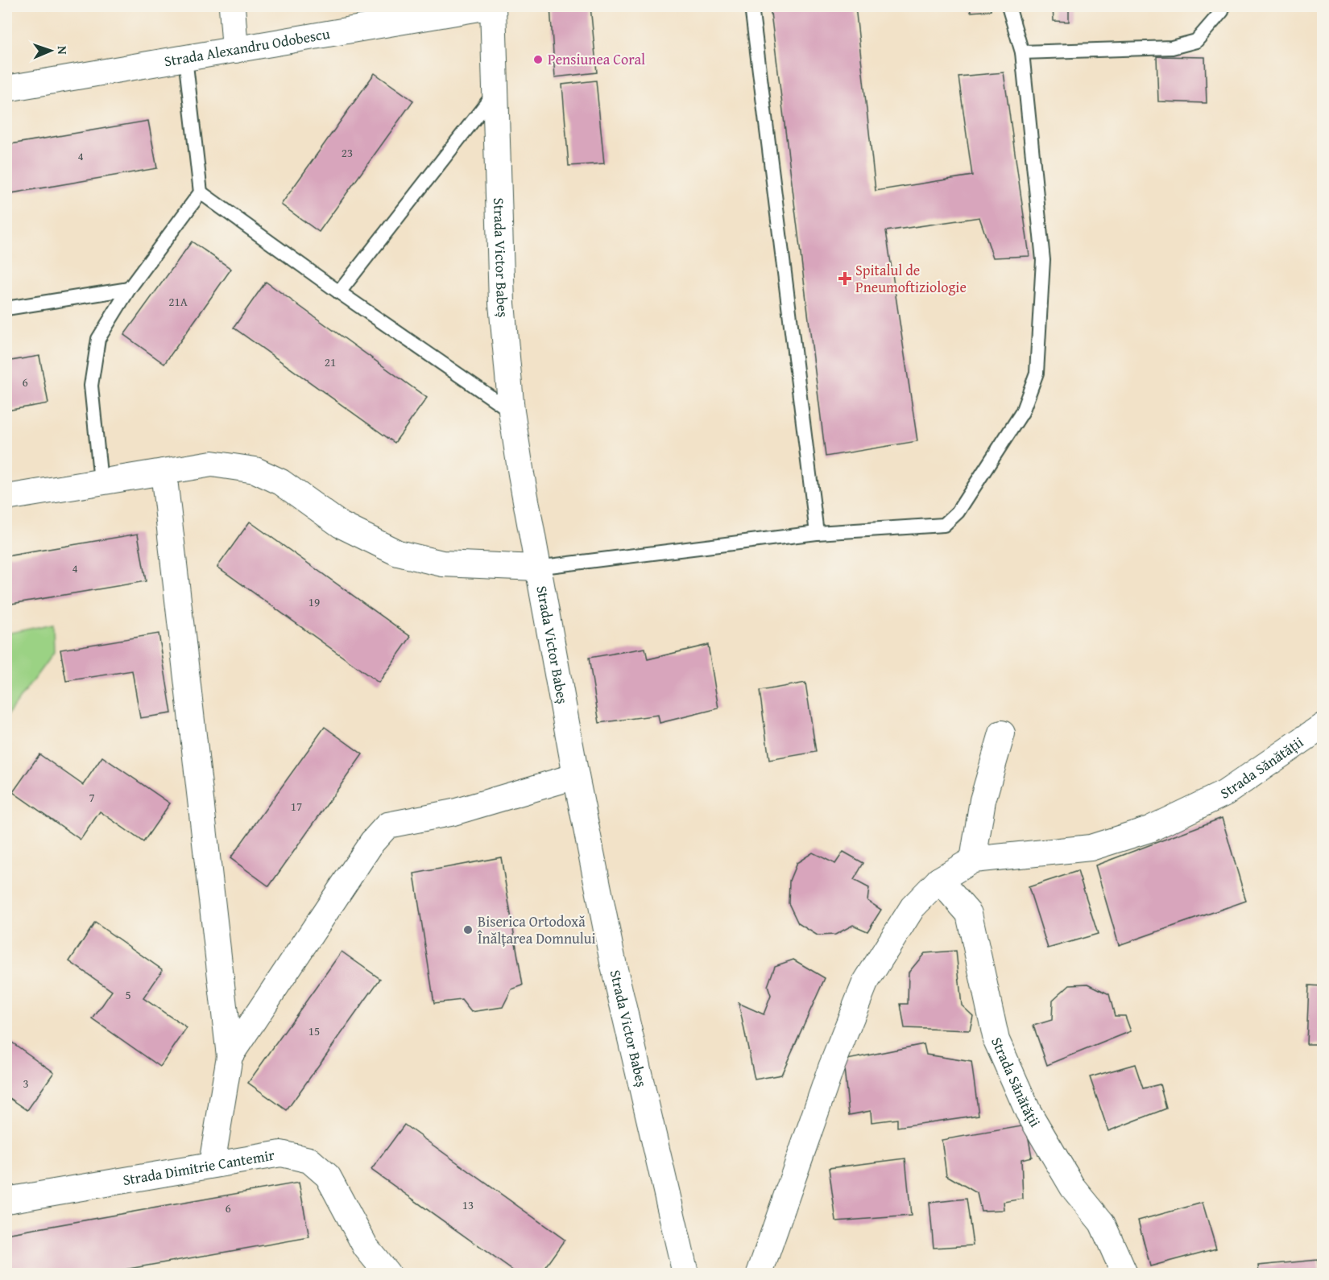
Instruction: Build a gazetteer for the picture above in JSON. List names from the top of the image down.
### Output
{
  "streets": {
    "street": [
      "Strada Alexandru Odobescu",
      "Strada Victor Babeș",
      "Strada Sănătății",
      "Strada Dimitrie Cantemir"
    ]
  },
  "crossings": [
    ["Strada Alexandru Odobescu", "Strada Victor Babeș"]
  ],
  "places": {
    "other": ["Pensiunea Coral", "Biserica Ortodoxă Înălțarea Domnului"],
    "health": ["Spitalul de Pneumoftiziologie"]
  },
  "house_numbers": [
    "23",
    "4",
    "21A",
    "21",
    "6",
    "4",
    "19",
    "7",
    "17",
    "5",
    "15",
    "3",
    "13",
    "6"
  ],
  "north": "right"
}
